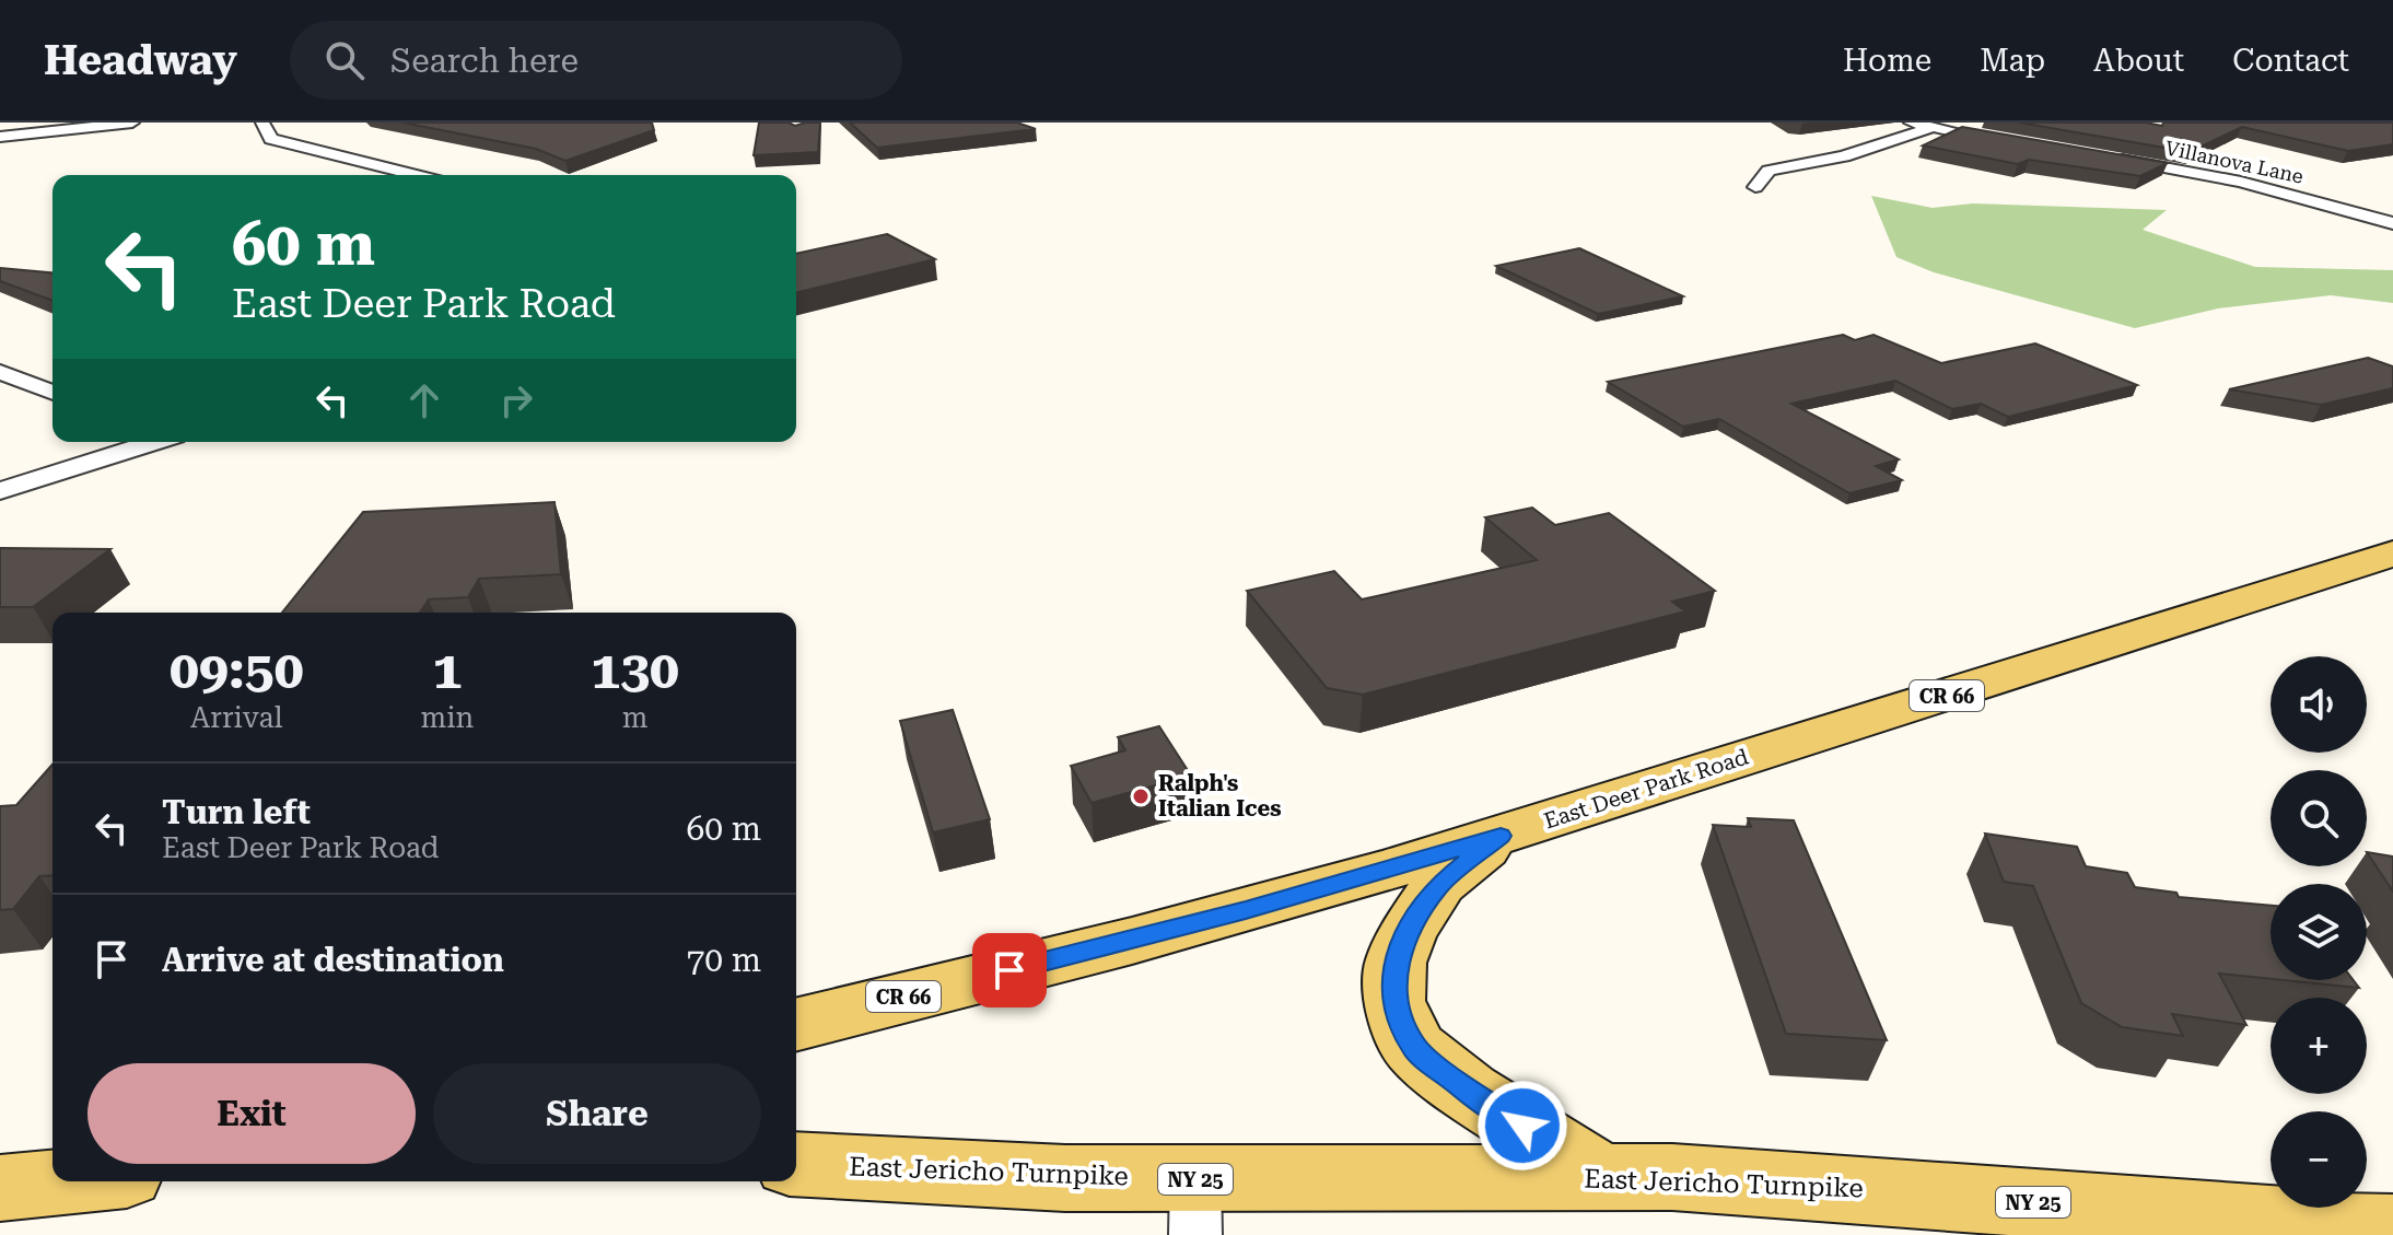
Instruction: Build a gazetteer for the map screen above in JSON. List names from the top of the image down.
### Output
{
  "streets": {
    "main road": [
      "CR 66",
      "East Deer Park Road",
      "East Jericho Turnpike",
      "NY 25"
    ],
    "street": ["Villanova Lane"]
  },
  "places": ["Ralph's Italian Ices"],
  "page": {
    "header": "Headway",
    "search": "Search here",
    "nav": [
      "Home",
      "Map",
      "About",
      "Contact"
    ],
    "turn": ["60 m", "East Deer Park Road"],
    "eta": [
      "09:50",
      "Arrival",
      "1",
      "min",
      "130",
      "m"
    ],
    "map_buttons": ["+", "−"],
    "list": [
      {
        "name": "Turn left",
        "note": "East Deer Park Road",
        "value": "60 m"
      },
      {
        "name": "Arrive at destination",
        "value": "70 m"
      }
    ],
    "buttons": ["Exit", "Share"]
  }
}
